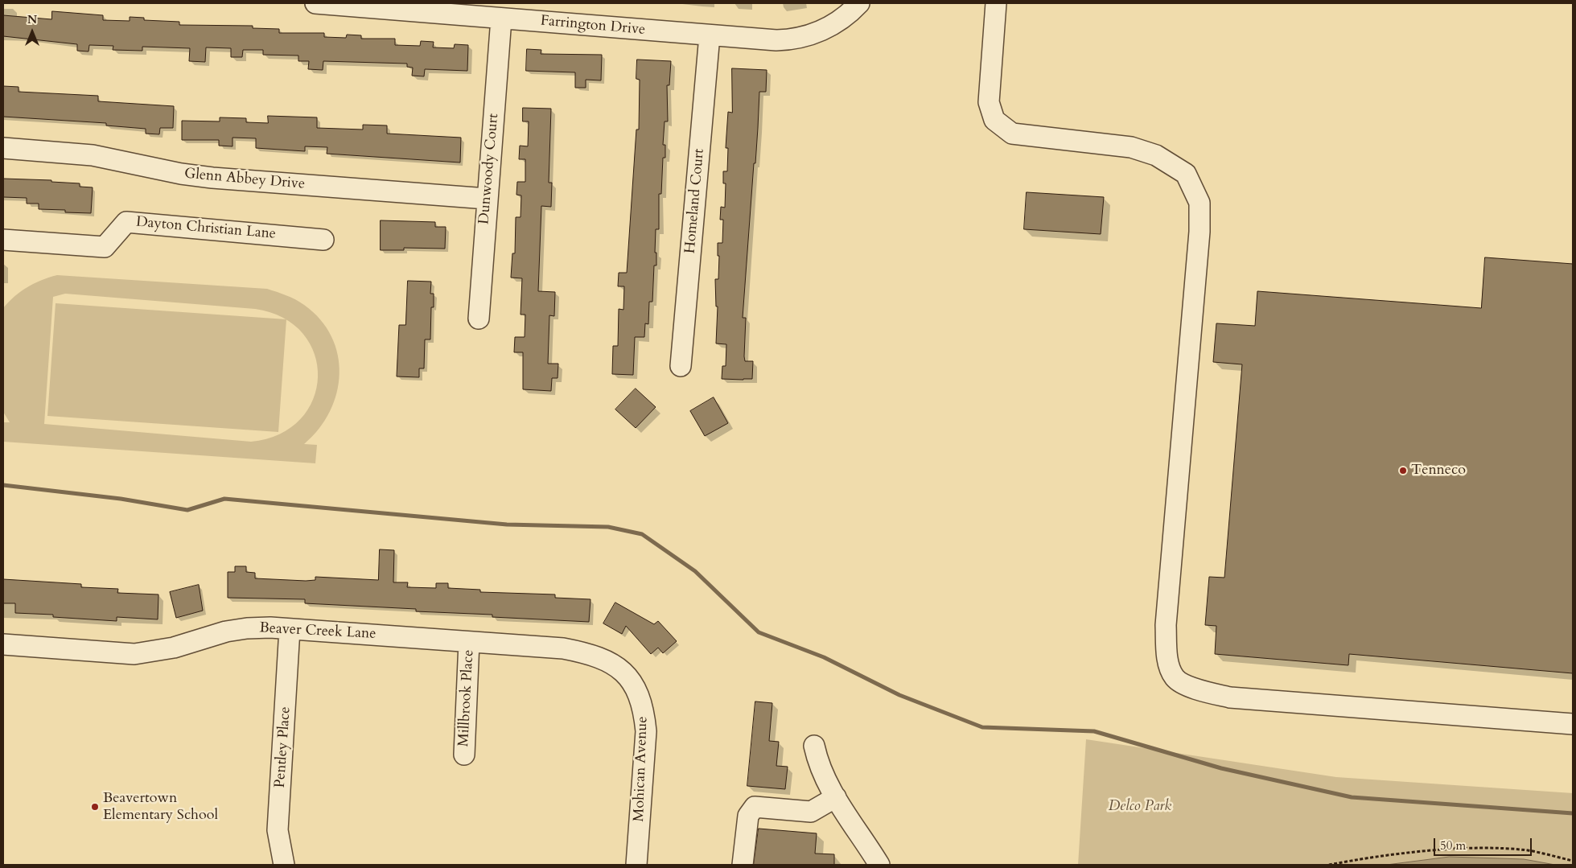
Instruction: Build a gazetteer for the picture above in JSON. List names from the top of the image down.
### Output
{
  "streets": {
    "street": [
      "Farrington Drive",
      "Dunwoody Court",
      "Glenn Abbey Drive",
      "Homeland Court",
      "Dayton Christian Lane",
      "Beaver Creek Lane",
      "Millbrook Place",
      "Pentley Place",
      "Mohican Avenue"
    ]
  },
  "crossings": [
    ["Farrington Drive", "Dunwoody Court"],
    ["Farrington Drive", "Homeland Court"],
    ["Dunwoody Court", "Glenn Abbey Drive"],
    ["Beaver Creek Lane", "Millbrook Place"],
    ["Beaver Creek Lane", "Pentley Place"],
    ["Beaver Creek Lane", "Mohican Avenue"]
  ],
  "parks": ["Delco Park"],
  "places": ["Tenneco", "Beavertown Elementary School"],
  "scale_bar": "50 m",
  "north": "top"
}
